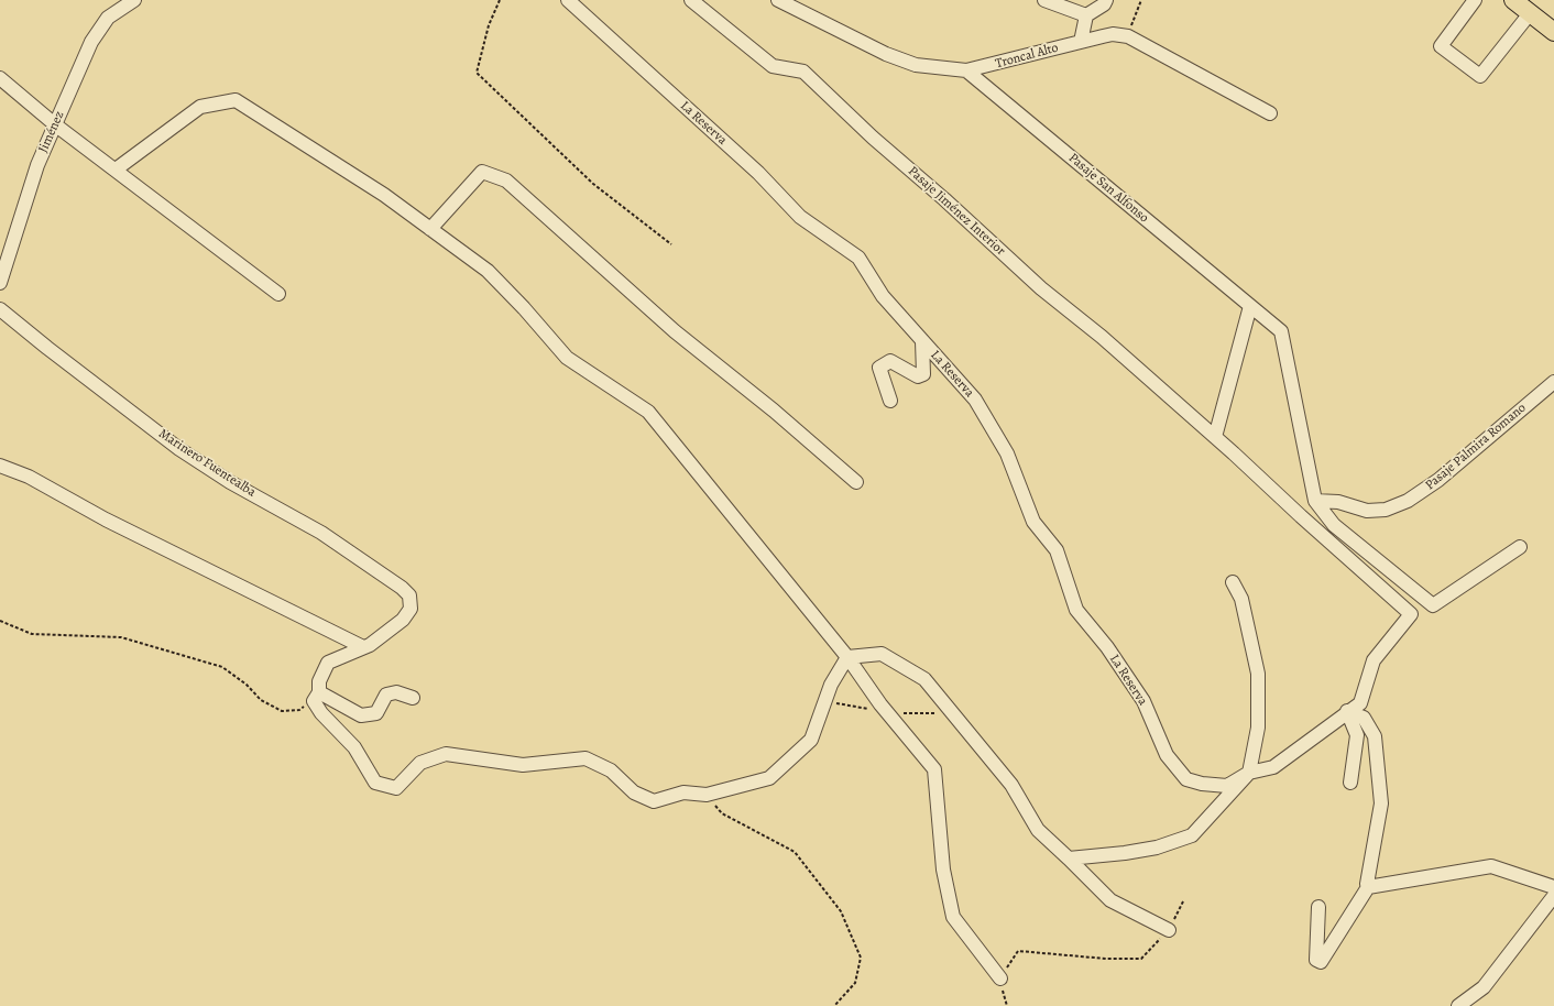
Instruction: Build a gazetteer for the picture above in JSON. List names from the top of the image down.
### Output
{
  "streets": {
    "street": [
      "Troncal Alto",
      "La Reserva",
      "Jiménez",
      "Pasaje San Alfonso",
      "Pasaje Jiménez Interior",
      "Pasaje Palmira Romano",
      "Marinero Fuentealba"
    ]
  },
  "crossings": [
    ["Troncal Alto", "Pasaje San Alfonso"],
    ["La Reserva", "Pasaje Jiménez Interior"],
    ["Pasaje San Alfonso", "Pasaje Palmira Romano"]
  ]
}
